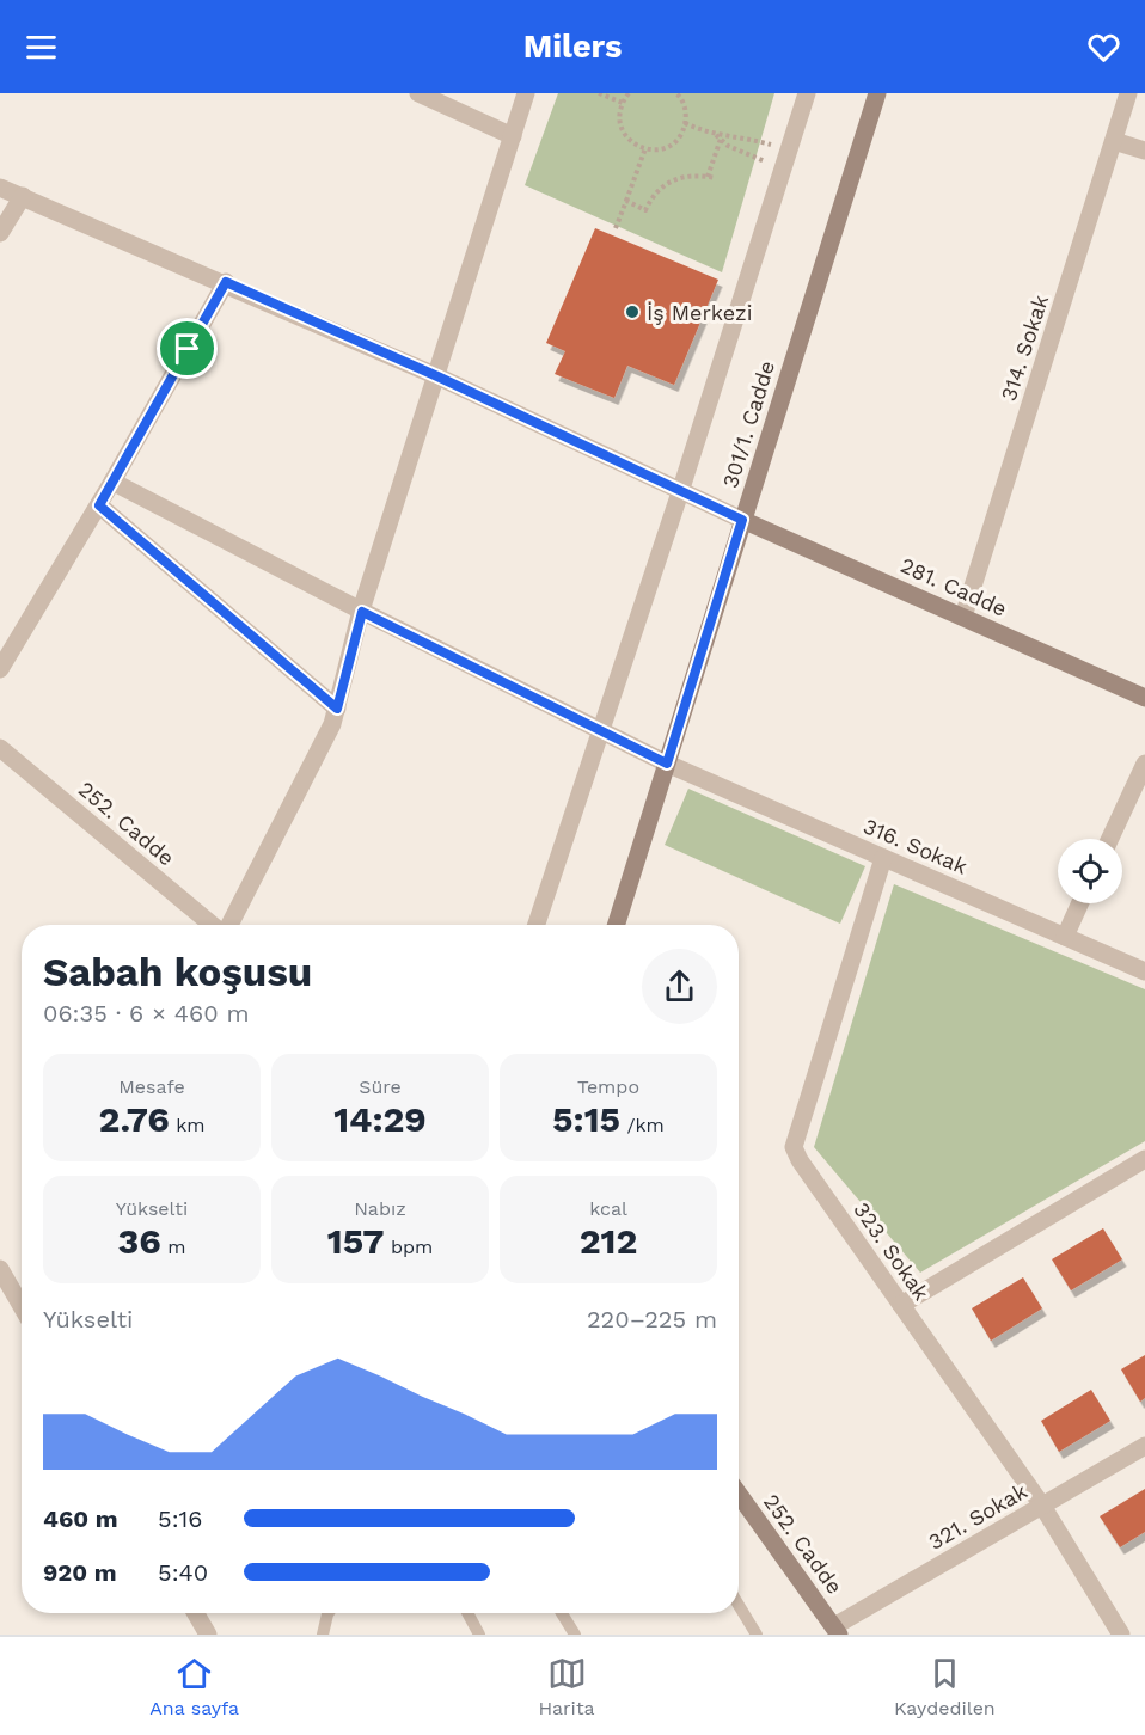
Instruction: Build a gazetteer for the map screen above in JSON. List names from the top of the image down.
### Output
{
  "streets": {
    "main road": ["301/1. Cadde", "281. Cadde", "252. Cadde"],
    "street": [
      "314. Sokak",
      "316. Sokak",
      "323. Sokak",
      "321. Sokak"
    ]
  },
  "crossings": [
    ["314. Sokak", "281. Cadde"],
    ["301/1. Cadde", "281. Cadde"],
    ["301/1. Cadde", "316. Sokak"],
    ["252. Cadde", "321. Sokak"],
    ["316. Sokak", "323. Sokak"],
    ["323. Sokak", "321. Sokak"]
  ],
  "places": ["İş Merkezi"],
  "page": {
    "header": "Milers",
    "heading": ["Sabah koşusu", "06:35 · 6 × 460 m"],
    "stats": [
      ["Mesafe", "2.76 km"],
      ["Süre", "14:29"],
      ["Tempo", "5:15 /km"],
      ["Yükselti", "36 m"],
      ["Nabız", "157 bpm"],
      ["kcal", "212"]
    ],
    "chart": ["Yükselti", "220–225 m"],
    "list": [
      {
        "name": "460 m",
        "note": "5:16"
      },
      {
        "name": "920 m",
        "note": "5:40"
      }
    ],
    "tabs": ["Ana sayfa", "Harita", "Kaydedilen"]
  }
}
